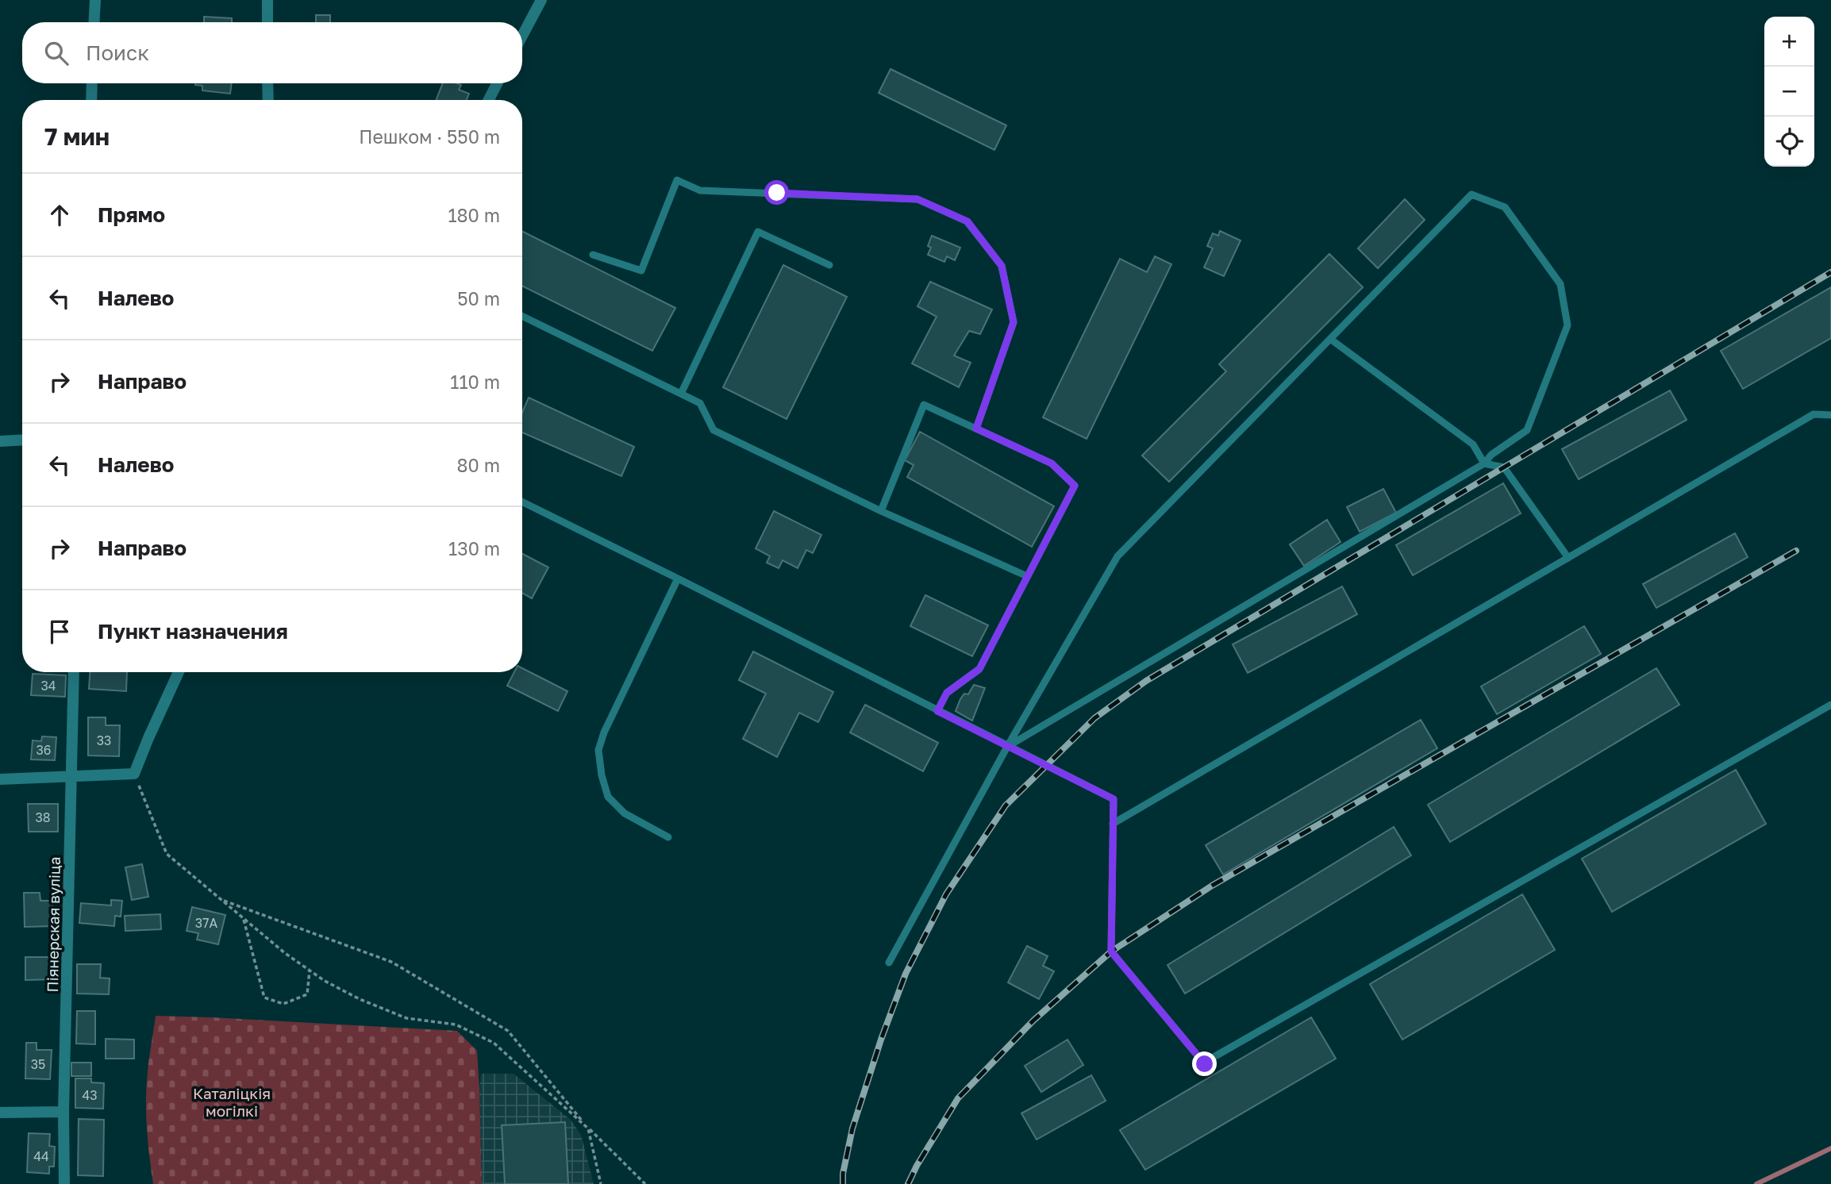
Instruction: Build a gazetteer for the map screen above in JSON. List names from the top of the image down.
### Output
{
  "streets": {
    "street": ["Піянерская вуліца"]
  },
  "parks": ["Каталіцкія могілкі"],
  "house_numbers": [
    "34",
    "33",
    "36",
    "38",
    "37А",
    "35",
    "43",
    "44"
  ],
  "page": {
    "map_buttons": ["+", "−"],
    "search": "Поиск",
    "heading": ["7 мин", "Пешком · 550 m"],
    "list": [
      ["Прямо", "180 m"],
      ["Налево", "50 m"],
      ["Направо", "110 m"],
      ["Налево", "80 m"],
      ["Направо", "130 m"],
      "Пункт назначения"
    ]
  }
}
